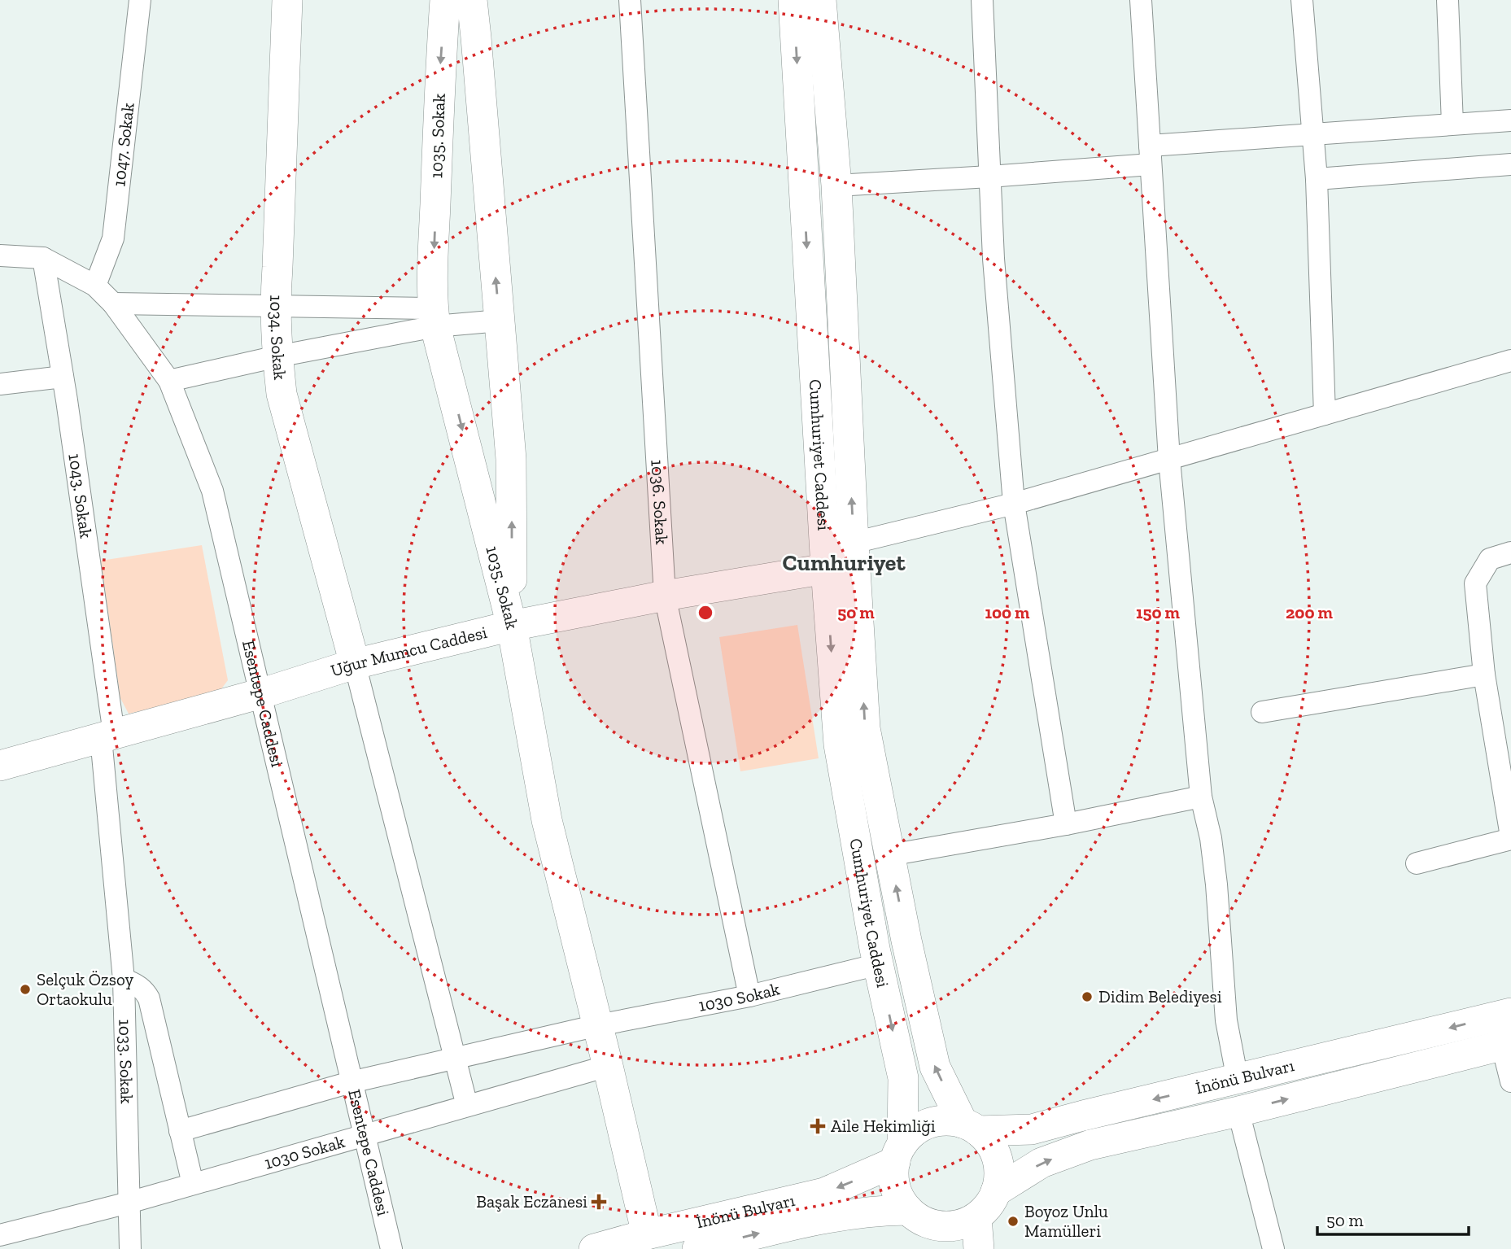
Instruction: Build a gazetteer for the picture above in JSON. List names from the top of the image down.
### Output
{
  "streets": {
    "main road": [
      "1035. Sokak",
      "1034. Sokak",
      "Cumhuriyet Caddesi",
      "Uğur Mumcu Caddesi",
      "İnönü Bulvarı"
    ],
    "street": [
      "1047. Sokak",
      "1043. Sokak",
      "1036. Sokak",
      "Esentepe Caddesi",
      "1030 Sokak",
      "1033. Sokak"
    ]
  },
  "crossings": [
    ["1035. Sokak", "Uğur Mumcu Caddesi"],
    ["1047. Sokak", "Esentepe Caddesi"],
    ["1034. Sokak", "Uğur Mumcu Caddesi"],
    ["Cumhuriyet Caddesi", "Uğur Mumcu Caddesi"],
    ["Cumhuriyet Caddesi", "1030 Sokak"],
    ["Cumhuriyet Caddesi", "İnönü Bulvarı"],
    ["1043. Sokak", "Uğur Mumcu Caddesi"],
    ["1043. Sokak", "Esentepe Caddesi"],
    ["1043. Sokak", "1033. Sokak"],
    ["1036. Sokak", "Uğur Mumcu Caddesi"],
    ["1036. Sokak", "1030 Sokak"],
    ["Uğur Mumcu Caddesi", "Esentepe Caddesi"],
    ["Uğur Mumcu Caddesi", "1033. Sokak"],
    ["Esentepe Caddesi", "1030 Sokak"],
    ["1030 Sokak", "1033. Sokak"]
  ],
  "districts": ["Cumhuriyet"],
  "places": {
    "other": ["Selçuk Özsoy Ortaokulu", "Didim Belediyesi", "Boyoz Unlu Mamülleri"],
    "health": ["Aile Hekimliği", "Başak Eczanesi"]
  },
  "scale_bar": "50 m",
  "rings": [
    "50 m",
    "100 m",
    "150 m",
    "200 m"
  ]
}
